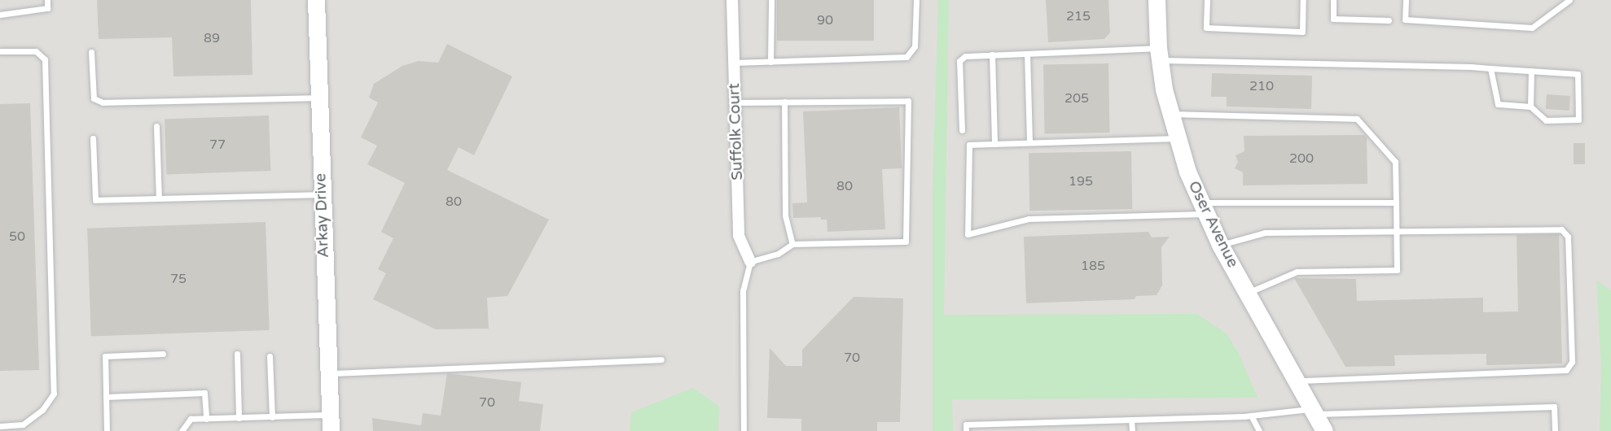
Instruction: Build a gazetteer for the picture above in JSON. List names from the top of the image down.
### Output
{
  "streets": {
    "street": ["Suffolk Court", "Arkay Drive", "Oser Avenue"]
  },
  "house_numbers": [
    "215",
    "90",
    "89",
    "210",
    "205",
    "77",
    "200",
    "195",
    "80",
    "80",
    "50",
    "185",
    "75",
    "70",
    "70"
  ]
}
